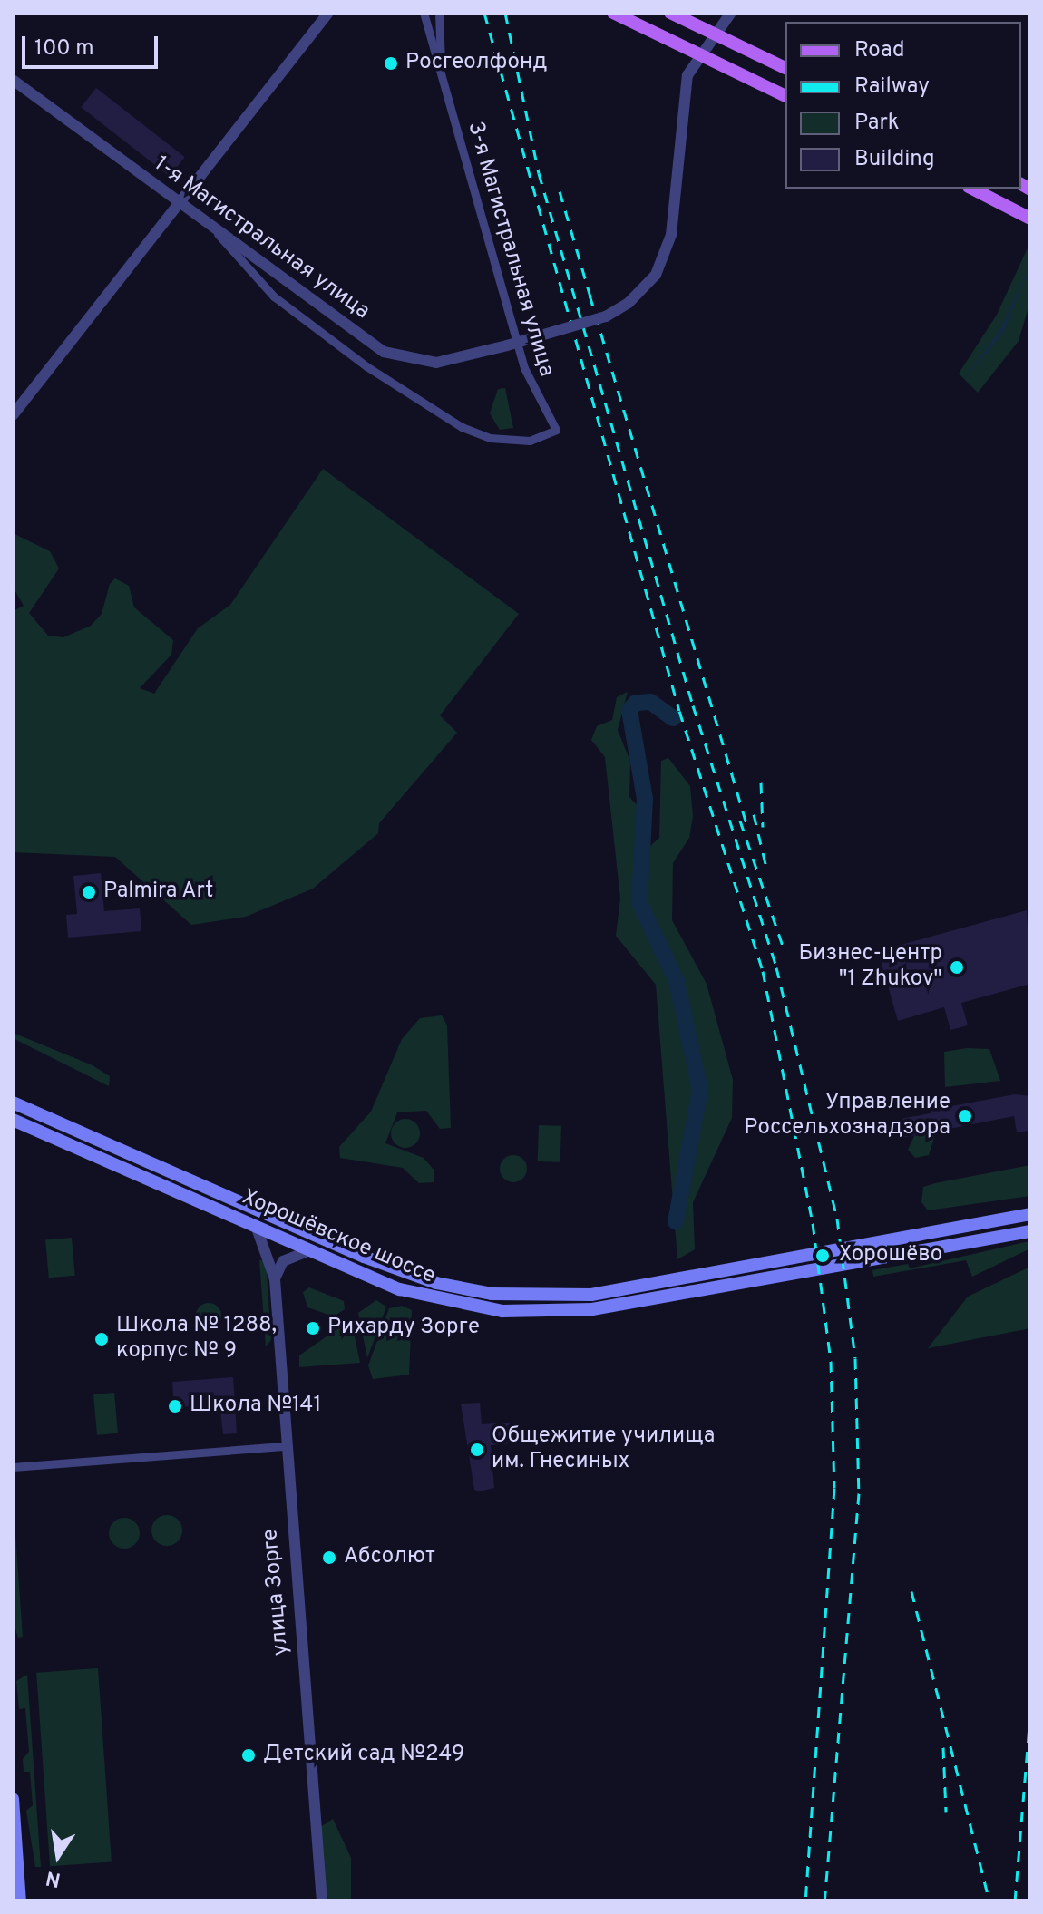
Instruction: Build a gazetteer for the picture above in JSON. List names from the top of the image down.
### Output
{
  "streets": {
    "main road": ["Хорошёвское шоссе"],
    "street": ["1-я Магистральная улица", "3-я Магистральная улица", "улица Зорге"]
  },
  "crossings": [
    ["1-я Магистральная улица", "3-я Магистральная улица"],
    ["Хорошёвское шоссе", "улица Зорге"]
  ],
  "places": [
    "Росгеолфонд",
    "Palmira Art",
    "Бизнес-центр \"1 Zhukov\"",
    "Управление Россельхознадзора",
    "Хорошёво",
    "Рихарду Зорге",
    "Школа № 1288, корпус № 9",
    "Школа №141",
    "Общежитие училища им. Гнесиных",
    "Абсолют",
    "Детский сад №249"
  ],
  "legend": [
    "Road",
    "Railway",
    "Park",
    "Building"
  ],
  "scale_bar": "100 m",
  "north": "bottom"
}
